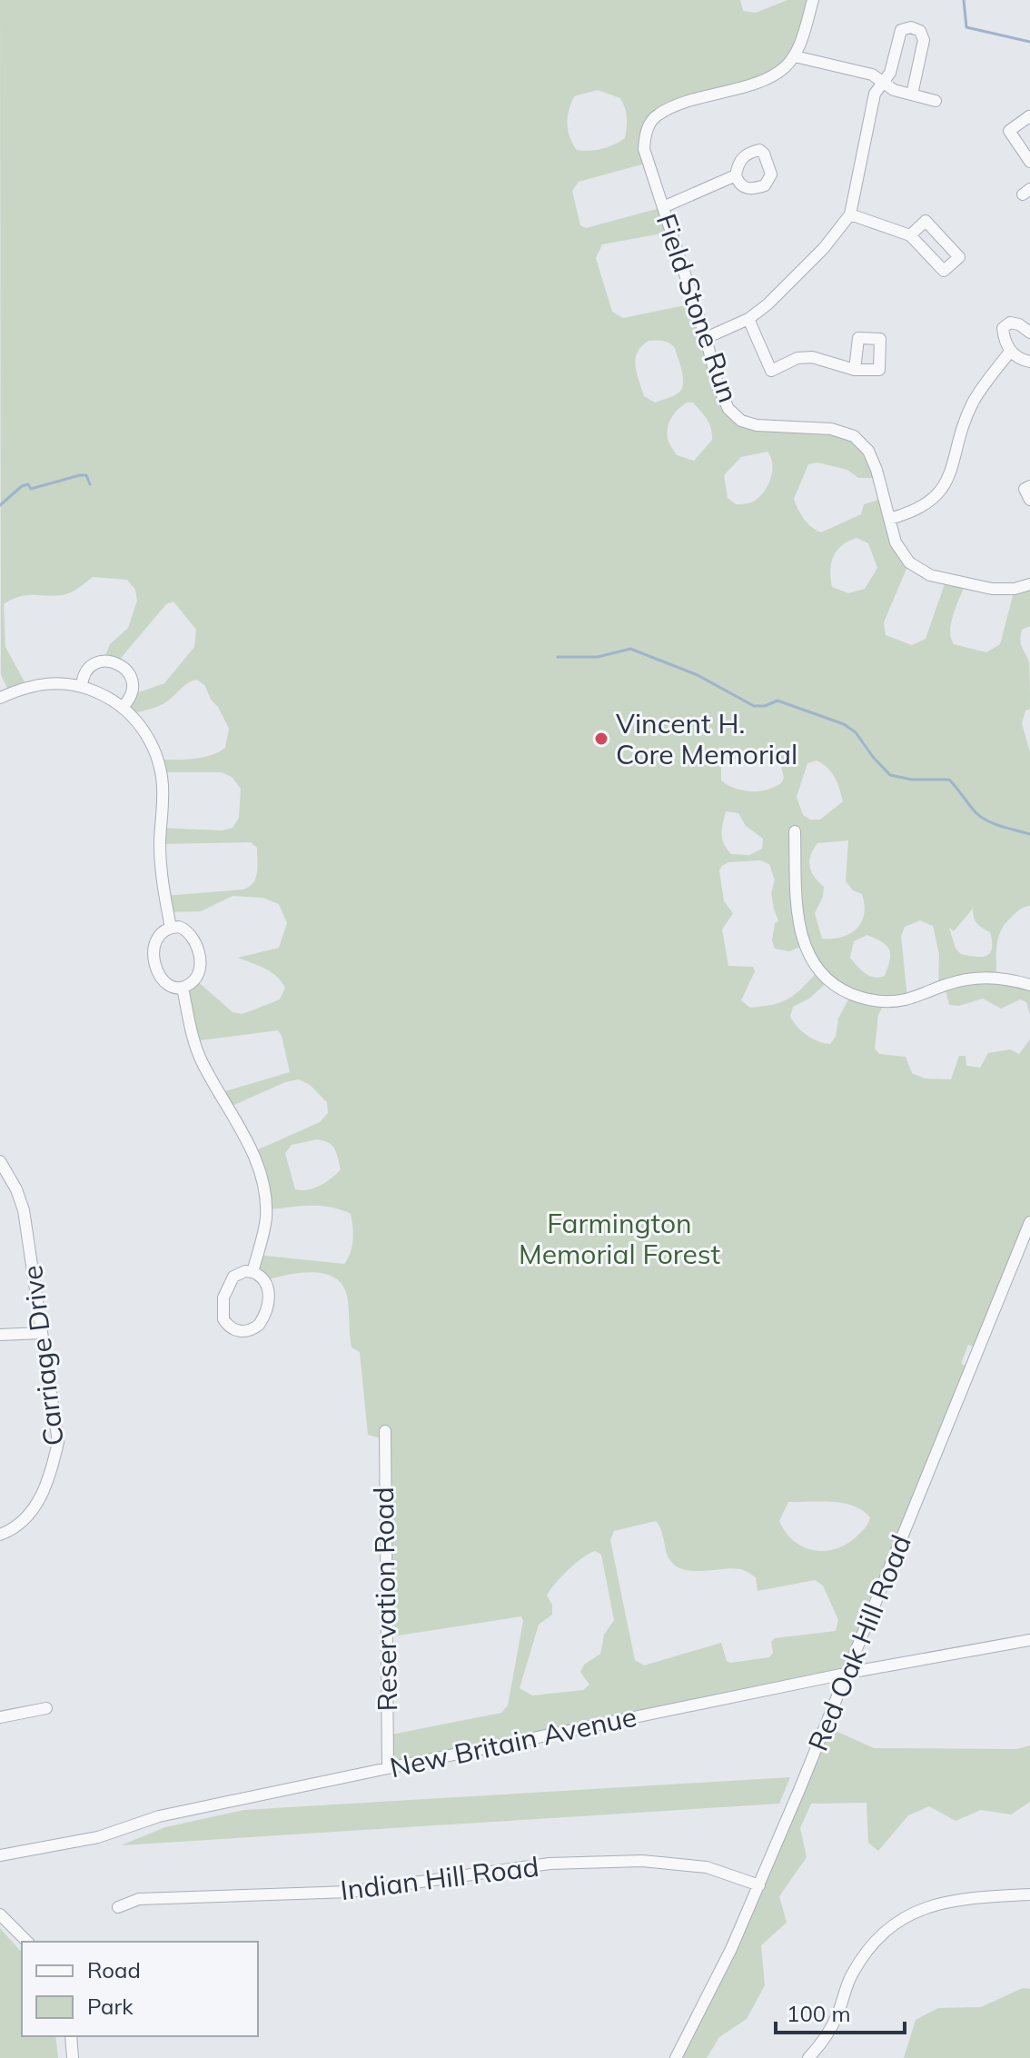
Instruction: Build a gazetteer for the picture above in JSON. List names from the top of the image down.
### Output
{
  "streets": {
    "street": [
      "Field Stone Run",
      "Carriage Drive",
      "Reservation Road",
      "Red Oak Hill Road",
      "New Britain Avenue",
      "Indian Hill Road"
    ]
  },
  "crossings": [
    ["Reservation Road", "New Britain Avenue"],
    ["Red Oak Hill Road", "New Britain Avenue"],
    ["Red Oak Hill Road", "Indian Hill Road"]
  ],
  "parks": ["Farmington Memorial Forest"],
  "places": ["Vincent H. Core Memorial"],
  "legend": ["Road", "Park"],
  "scale_bar": "100 m"
}
